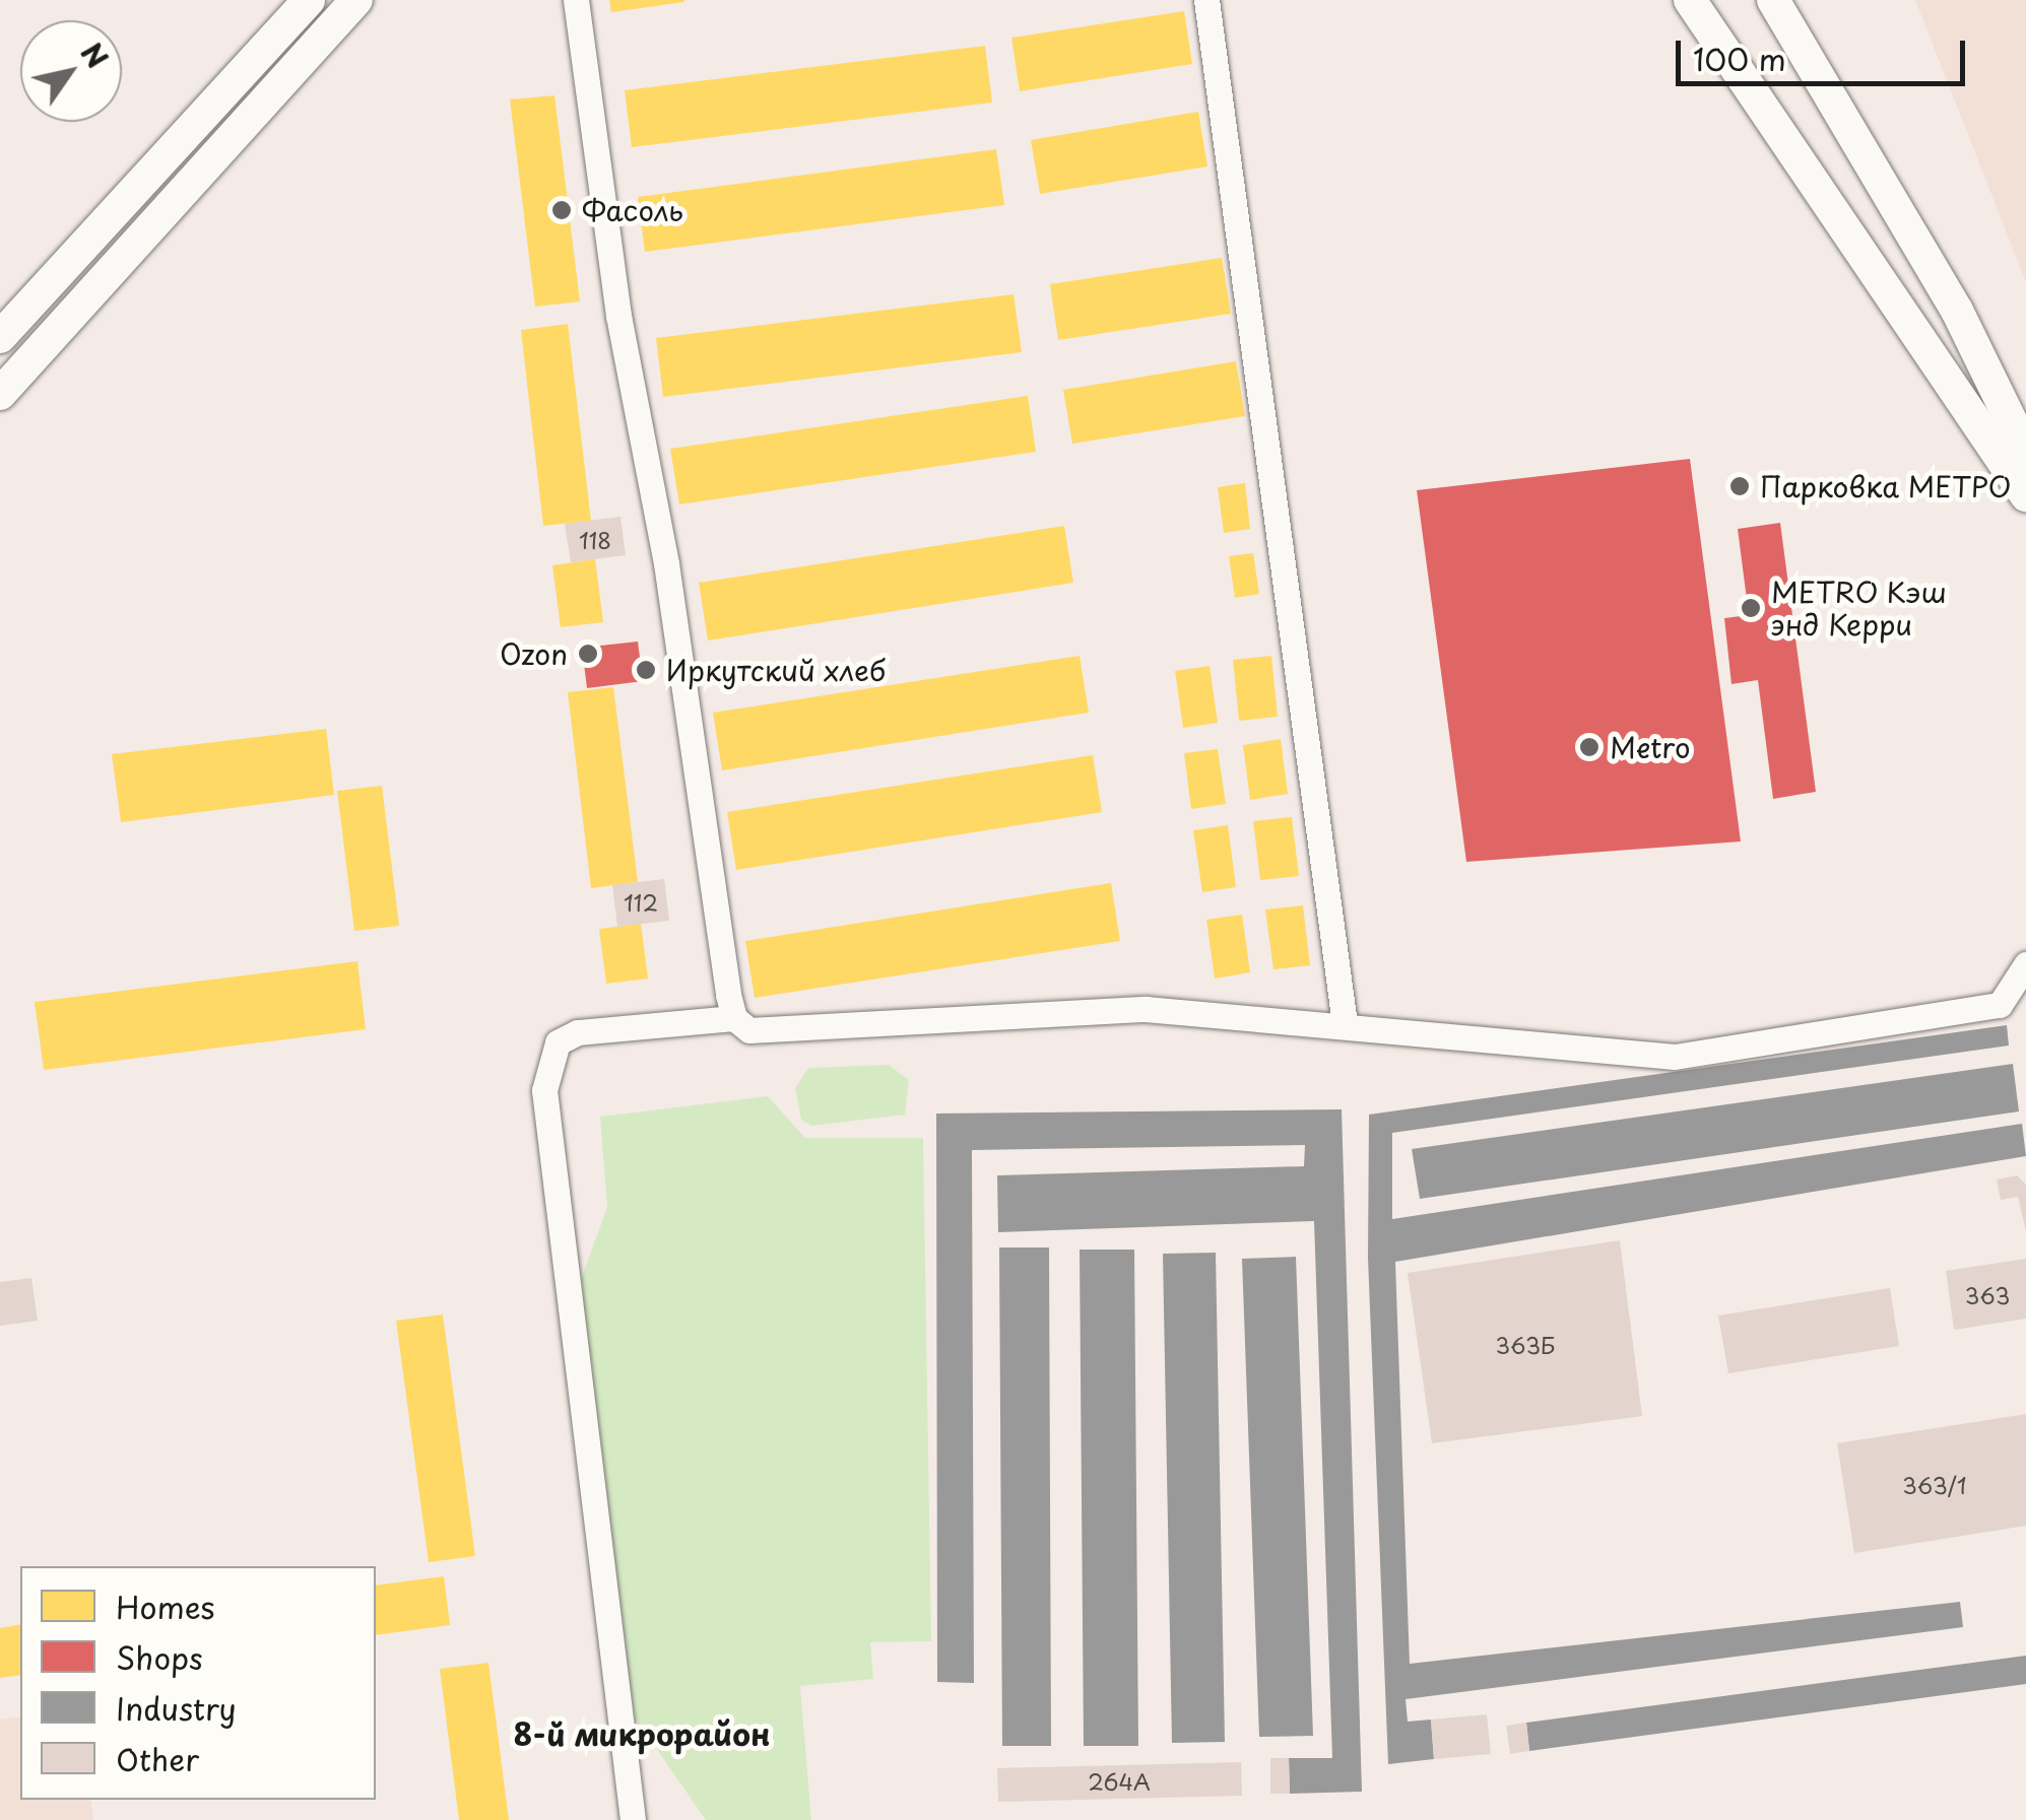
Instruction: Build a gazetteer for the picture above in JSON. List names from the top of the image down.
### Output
{
  "districts": ["8-й микрорайон"],
  "places": [
    "Фасоль",
    "Парковка МЕТРО",
    "METRO Кэш энд Керри",
    "Ozon",
    "Иркутский хлеб",
    "Metro"
  ],
  "house_numbers": [
    "118",
    "112",
    "363",
    "363Б",
    "363/1",
    "264А"
  ],
  "legend": [
    "Homes",
    "Shops",
    "Industry",
    "Other"
  ],
  "scale_bar": "100 m",
  "north": "top right"
}
